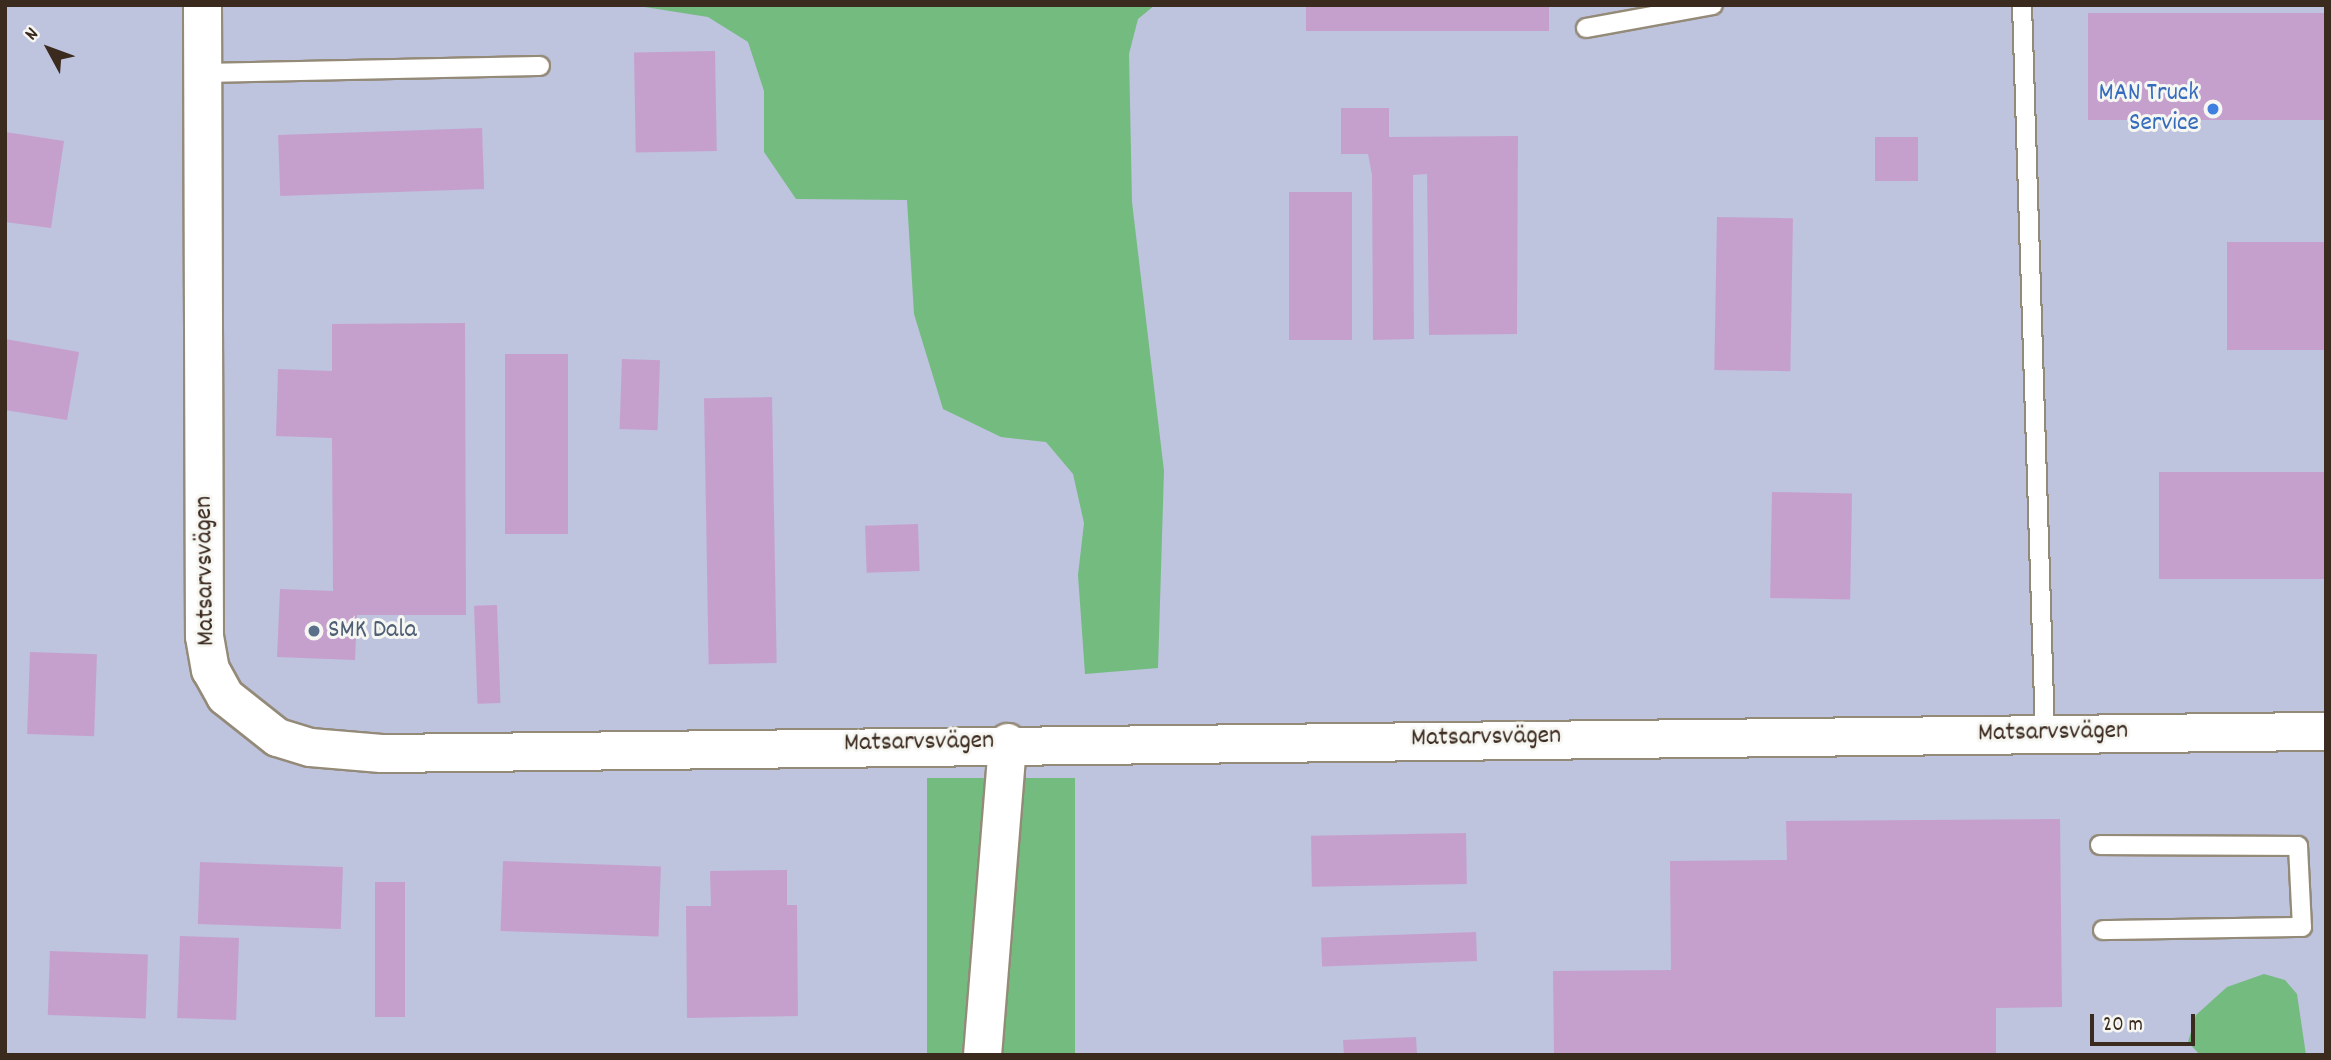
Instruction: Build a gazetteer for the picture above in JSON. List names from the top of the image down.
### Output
{
  "streets": {
    "street": ["Matsarvsvägen"]
  },
  "places": ["MAN Truck Service", "SMK Dala"],
  "scale_bar": "20 m",
  "north": "top left"
}
